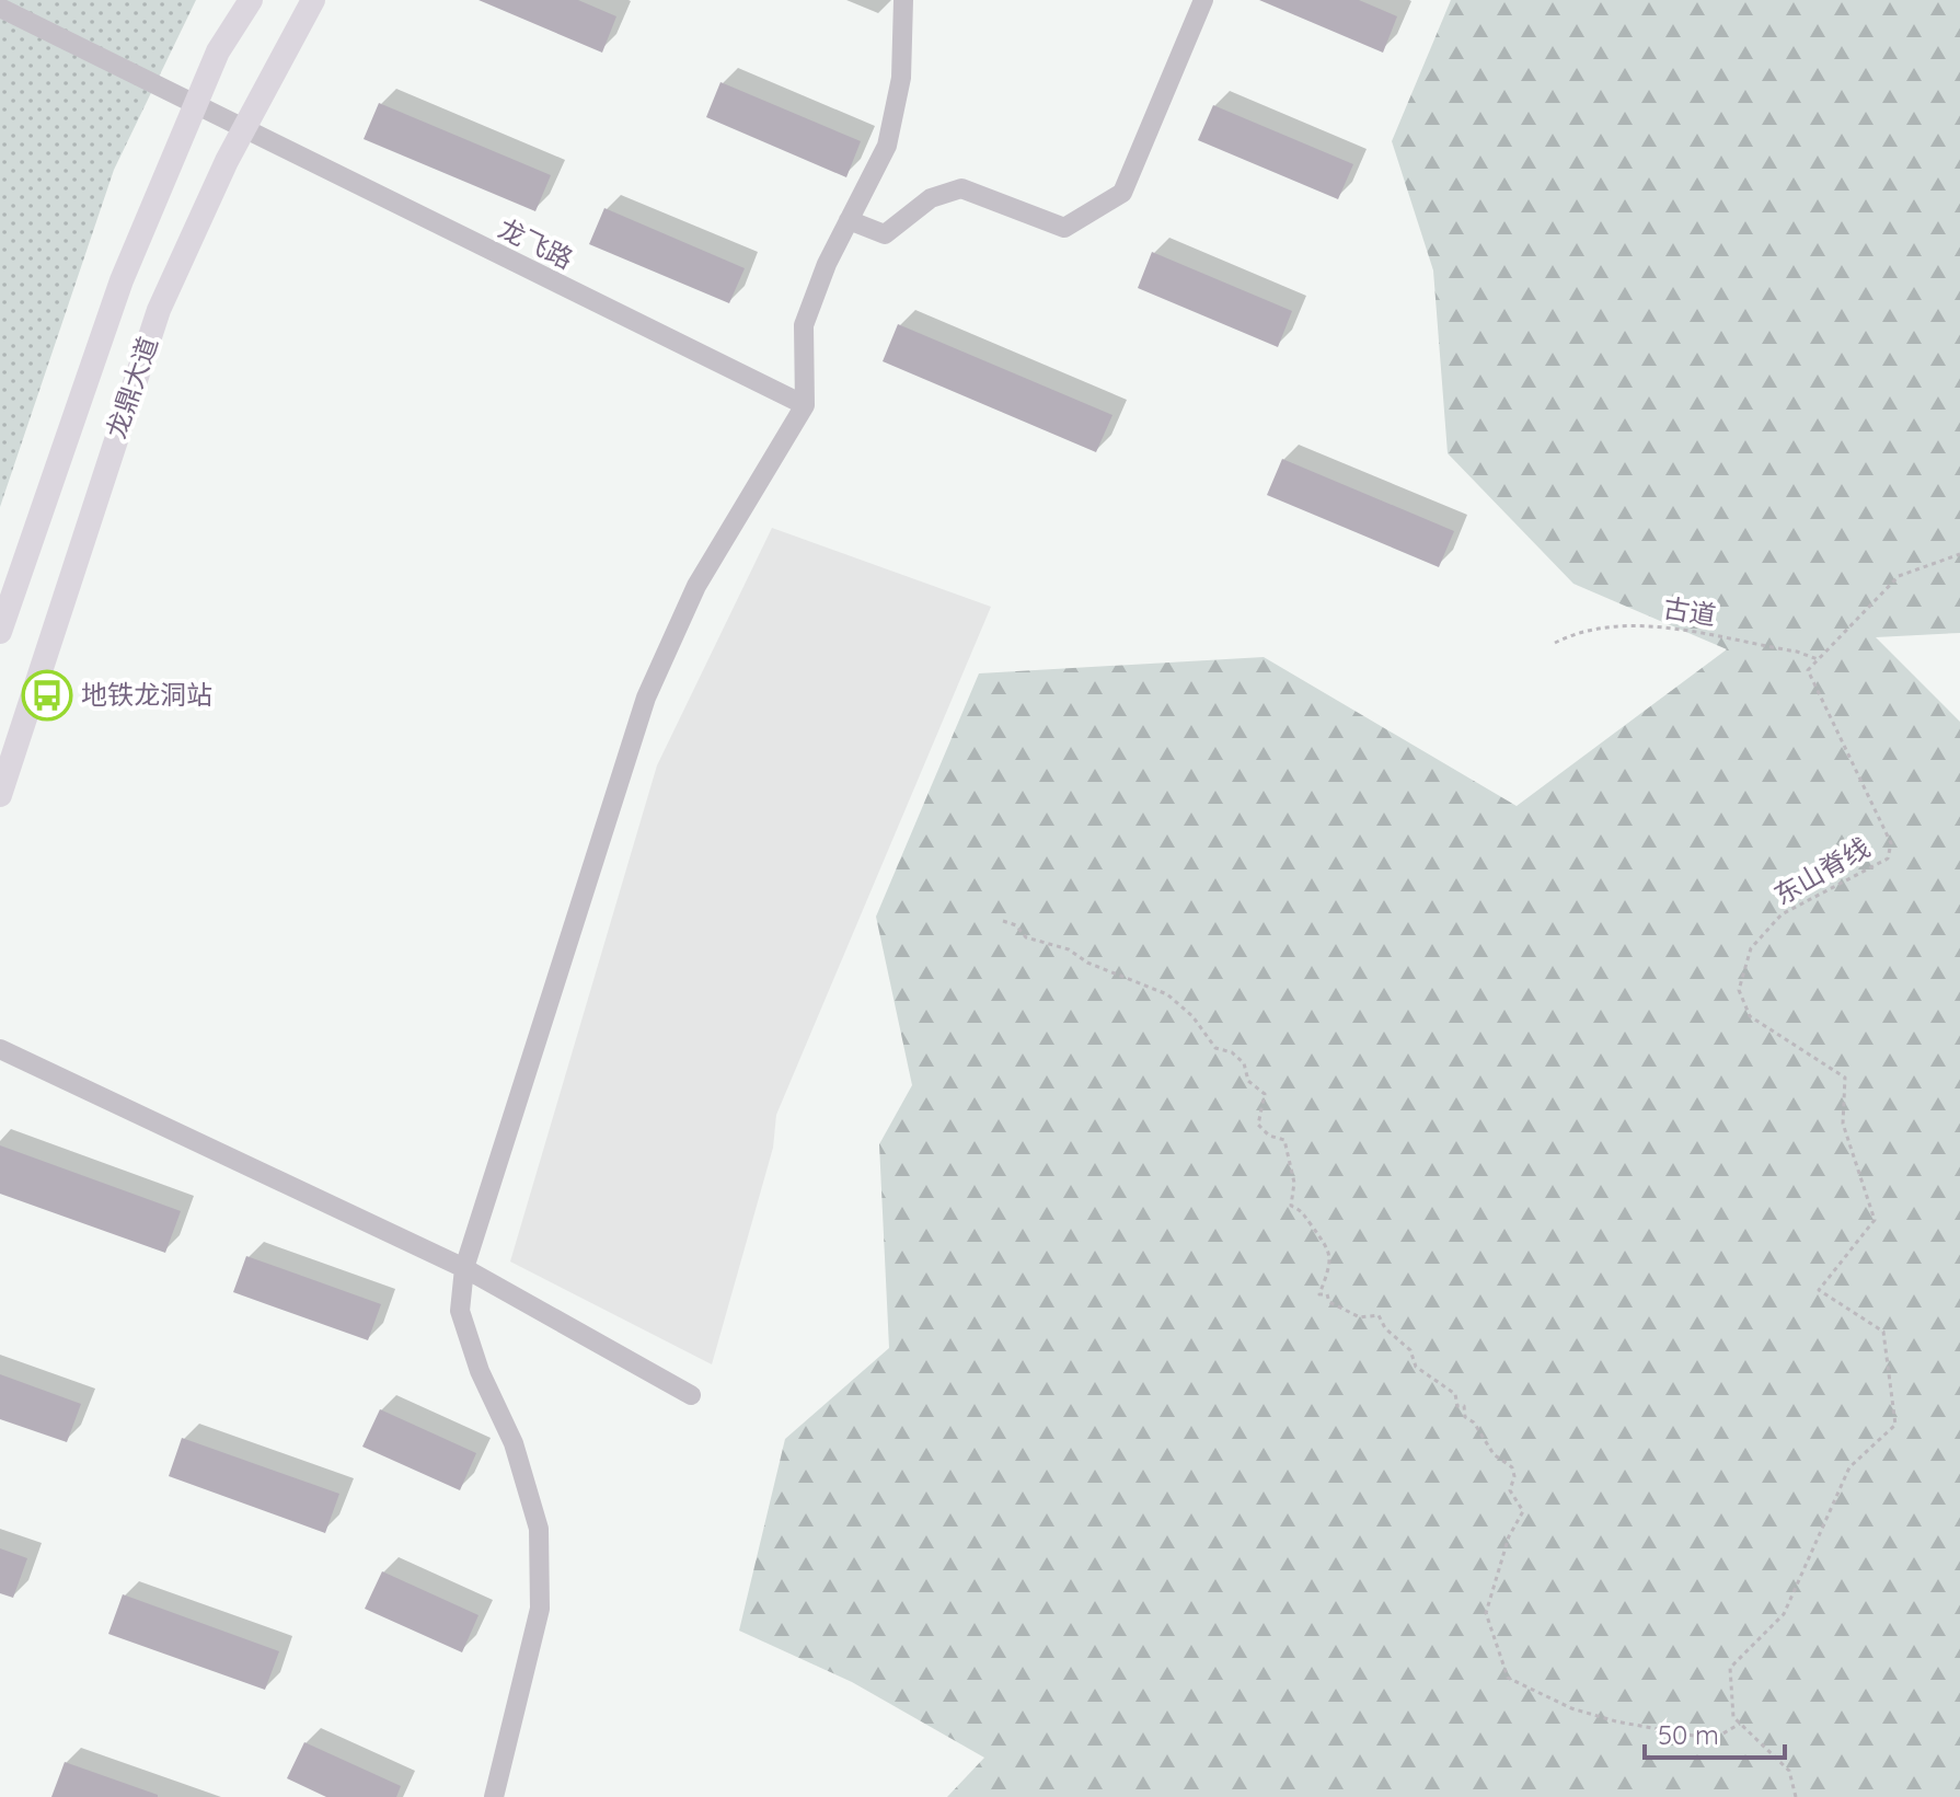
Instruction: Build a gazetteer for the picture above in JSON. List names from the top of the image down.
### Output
{
  "streets": {
    "main road": ["龙鼎大道"],
    "street": ["龙飞路"],
    "path": ["古道", "东山脊线"]
  },
  "crossings": [
    ["龙飞路", "龙鼎大道"],
    ["古道", "东山脊线"]
  ],
  "places": {
    "bus stop": ["地铁龙洞站"]
  },
  "scale_bar": "50 m"
}
